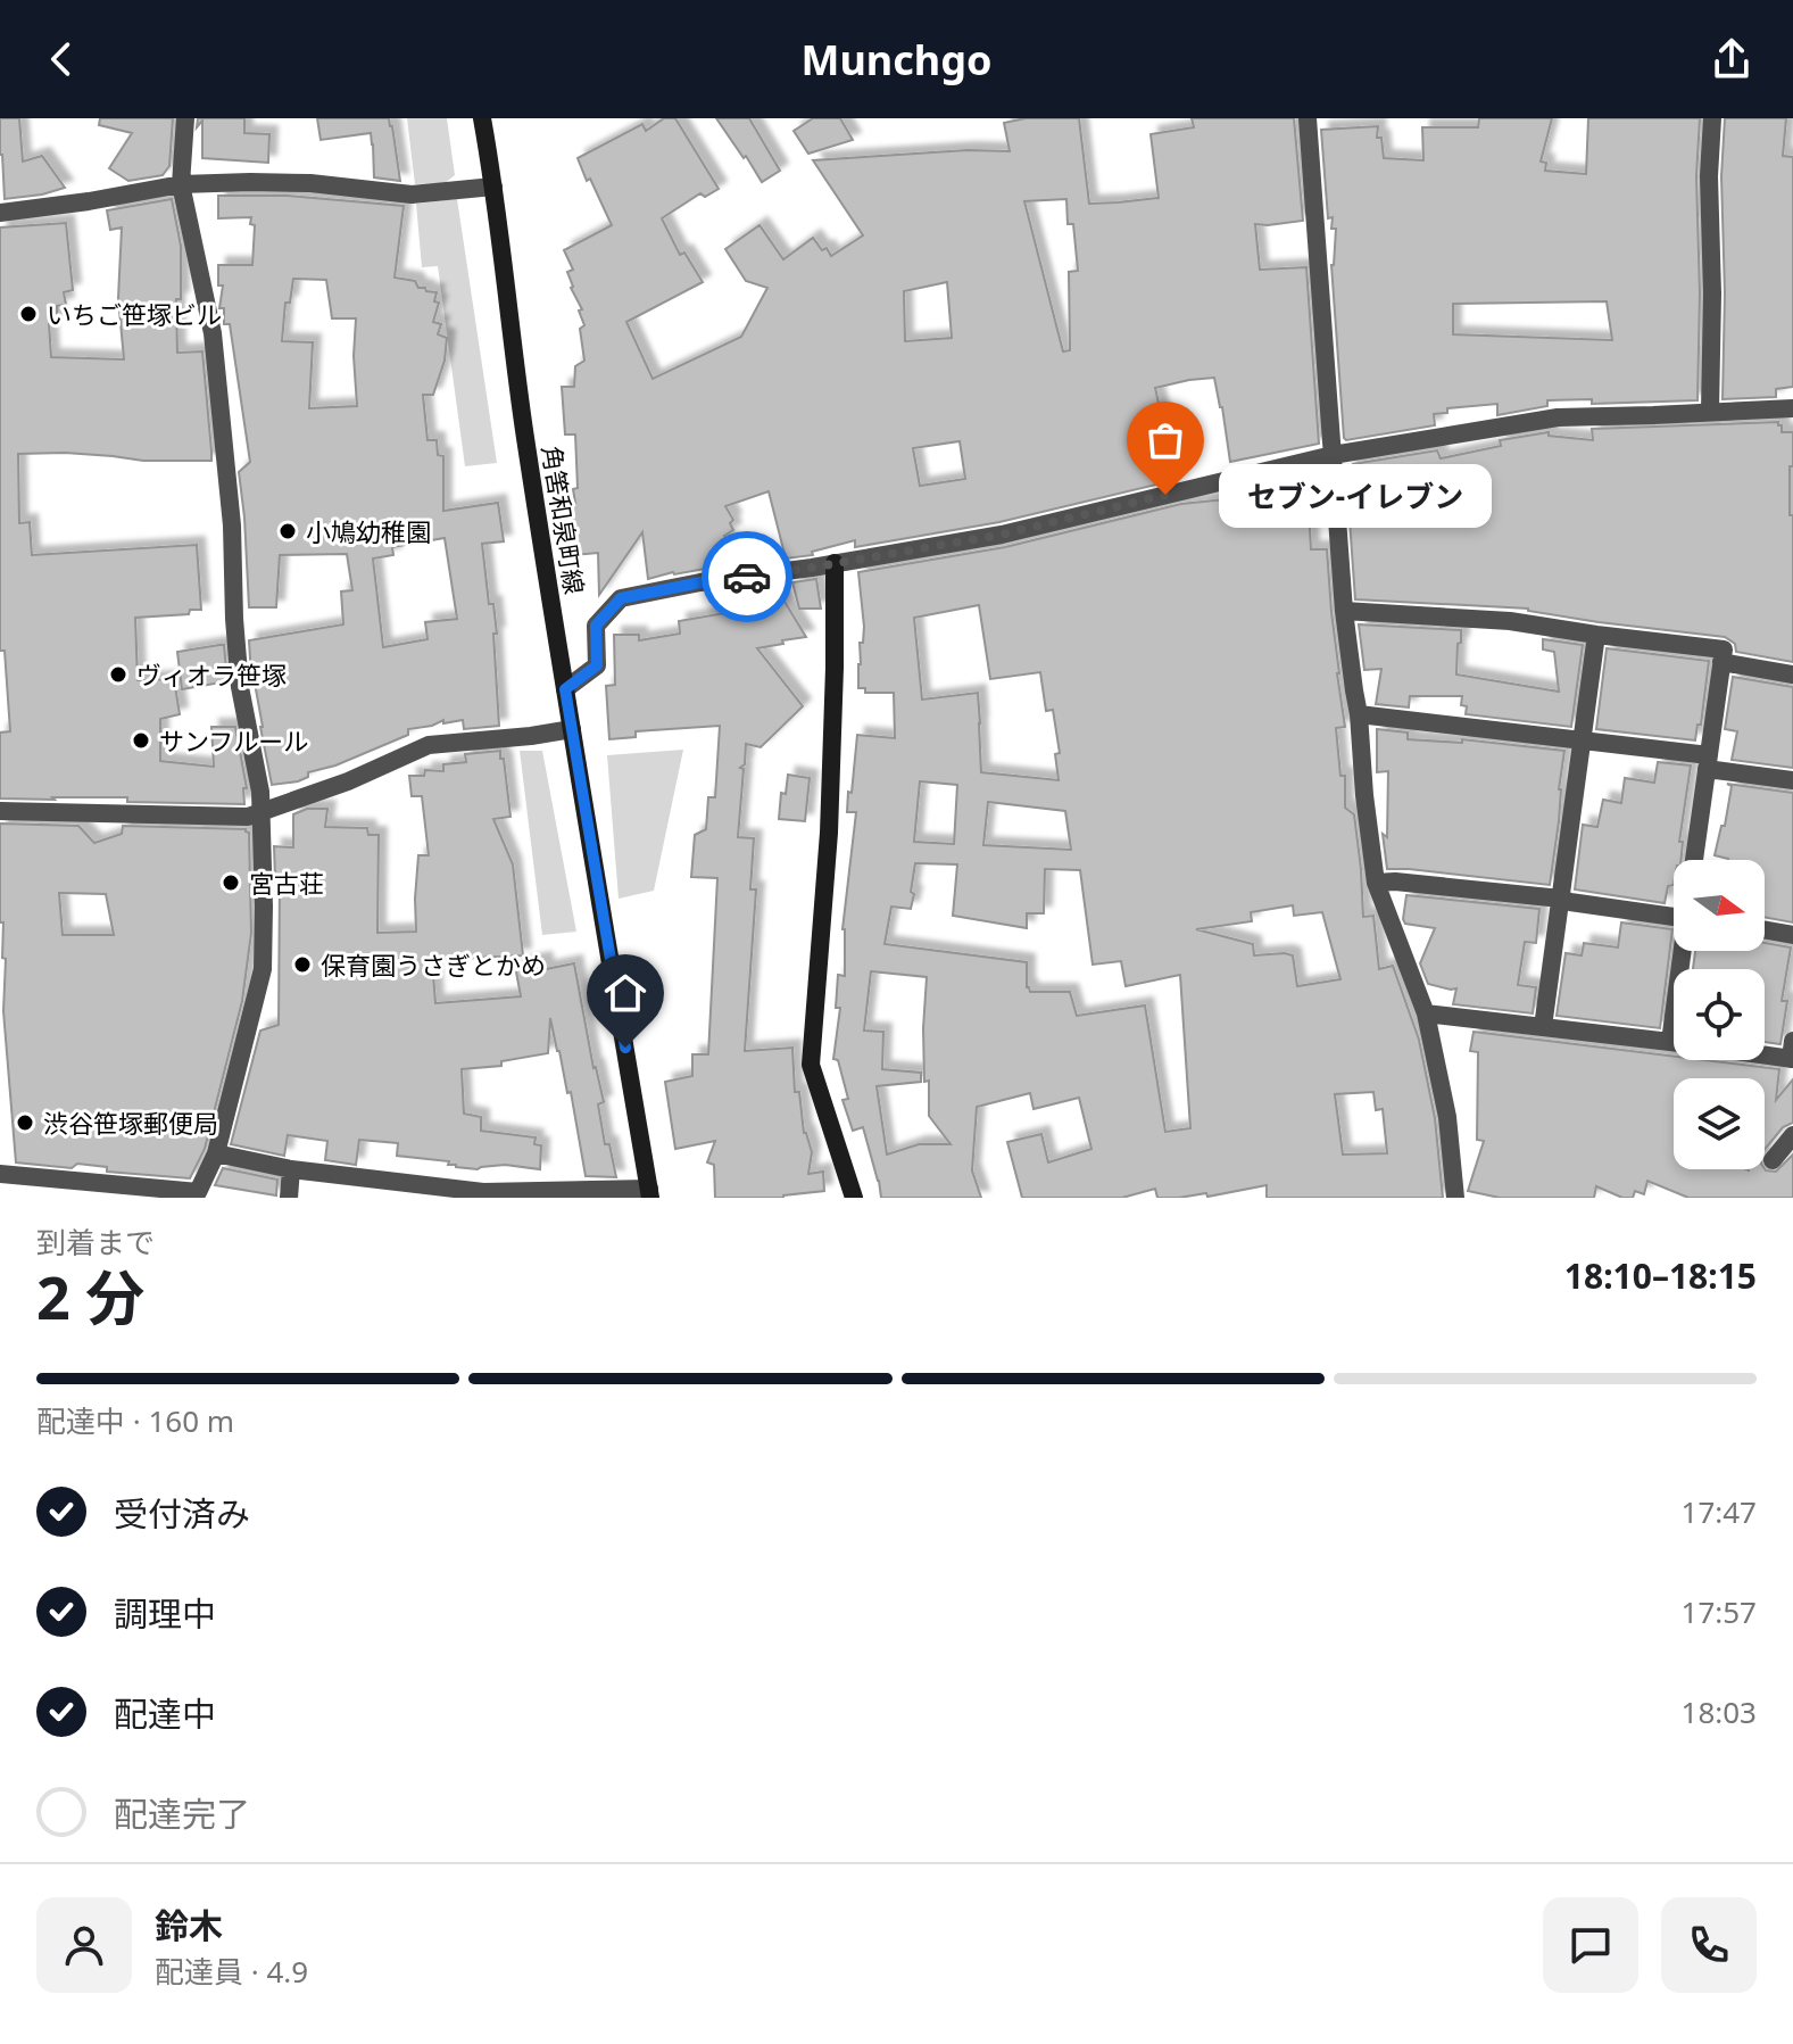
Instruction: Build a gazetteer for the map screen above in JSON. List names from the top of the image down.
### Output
{
  "streets": {
    "main road": ["角筈和泉町線"]
  },
  "places": [
    "いちご笹塚ビル",
    "セブン-イレブン",
    "小鳩幼稚園",
    "ヴィオラ笹塚",
    "サンフルール",
    "宮古荘",
    "保育園うさぎとかめ",
    "渋谷笹塚郵便局"
  ],
  "north": "right",
  "page": {
    "header": "Munchgo",
    "bubble": "セブン-イレブン",
    "heading": ["2 分", "到着まで", "18:10–18:15"],
    "panel": ["鈴木", "配達員 · 4.9"],
    "bar": "配達中 · 160 m",
    "list": [
      ["受付済み", "17:47"],
      ["調理中", "17:57"],
      ["配達中", "18:03"],
      "配達完了"
    ]
  }
}
